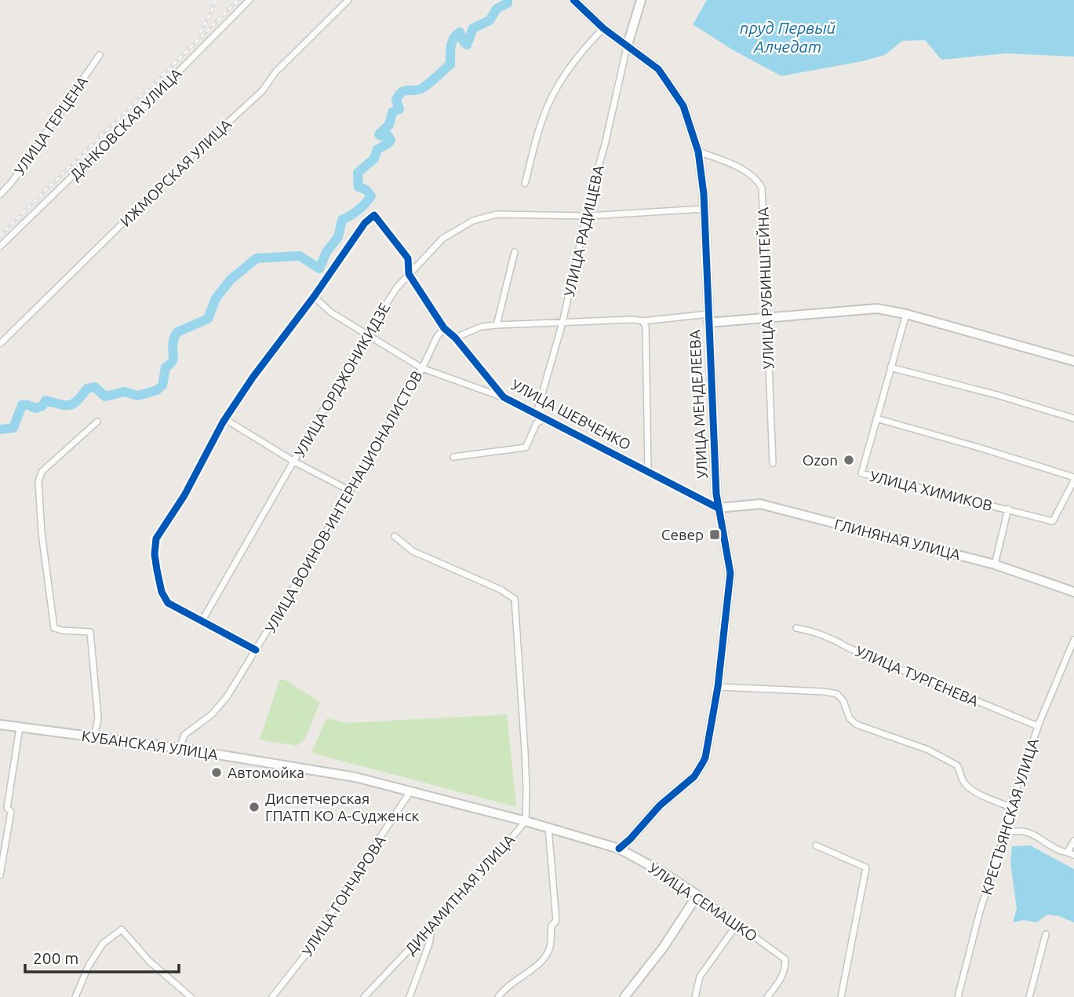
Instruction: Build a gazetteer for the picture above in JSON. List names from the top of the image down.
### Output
{
  "streets": {
    "street": [
      "ДАНКОВСКАЯ УЛИЦА",
      "УЛИЦА ГЕРЦЕНА",
      "ИЖМОРСКАЯ УЛИЦА",
      "УЛИЦА РАДИЩЕВА",
      "УЛИЦА РУБИНШТЕЙНА",
      "УЛИЦА ОРДЖОНИКИДЗЕ",
      "УЛИЦА МЕНДЕЛЕЕВА",
      "УЛИЦА ШЕВЧЕНКО",
      "УЛИЦА ХИМИКОВ",
      "УЛИЦА ВОИНОВ-ИНТЕРНАЦИОНАЛИСТОВ",
      "ГЛИНЯНАЯ УЛИЦА",
      "УЛИЦА ТУРГЕНЕВА",
      "КУБАНСКАЯ УЛИЦА",
      "КРЕСТЬЯНСКАЯ УЛИЦА",
      "ДИНАМИТНАЯ УЛИЦА",
      "УЛИЦА ГОНЧАРОВА",
      "УЛИЦА СЕМАШКО"
    ]
  },
  "crossings": [
    ["УЛИЦА РАДИЩЕВА", "УЛИЦА ОРДЖОНИКИДЗЕ"],
    ["УЛИЦА РАДИЩЕВА", "УЛИЦА МЕНДЕЛЕЕВА"],
    ["УЛИЦА РАДИЩЕВА", "УЛИЦА ШЕВЧЕНКО"],
    ["УЛИЦА РУБИНШТЕЙНА", "УЛИЦА МЕНДЕЛЕЕВА"],
    ["УЛИЦА ОРДЖОНИКИДЗЕ", "УЛИЦА МЕНДЕЛЕЕВА"],
    ["УЛИЦА ОРДЖОНИКИДЗЕ", "УЛИЦА ШЕВЧЕНКО"],
    ["УЛИЦА МЕНДЕЛЕЕВА", "УЛИЦА ШЕВЧЕНКО"],
    ["УЛИЦА МЕНДЕЛЕЕВА", "ГЛИНЯНАЯ УЛИЦА"],
    ["УЛИЦА МЕНДЕЛЕЕВА", "КУБАНСКАЯ УЛИЦА"],
    ["УЛИЦА МЕНДЕЛЕЕВА", "УЛИЦА СЕМАШКО"],
    ["УЛИЦА ШЕВЧЕНКО", "УЛИЦА ВОИНОВ-ИНТЕРНАЦИОНАЛИСТОВ"],
    ["УЛИЦА ШЕВЧЕНКО", "ГЛИНЯНАЯ УЛИЦА"],
    ["УЛИЦА ВОИНОВ-ИНТЕРНАЦИОНАЛИСТОВ", "КУБАНСКАЯ УЛИЦА"],
    ["УЛИЦА ТУРГЕНЕВА", "КРЕСТЬЯНСКАЯ УЛИЦА"],
    ["КУБАНСКАЯ УЛИЦА", "ДИНАМИТНАЯ УЛИЦА"],
    ["КУБАНСКАЯ УЛИЦА", "УЛИЦА ГОНЧАРОВА"],
    ["КУБАНСКАЯ УЛИЦА", "УЛИЦА СЕМАШКО"]
  ],
  "water": ["пруд Первый Алчедат"],
  "places": {
    "other": ["Ozon", "Автомойка", "Диспетчерская ГПАТП КО А-Судженск"],
    "transit": ["Север"]
  },
  "scale_bar": "200 m"
}
